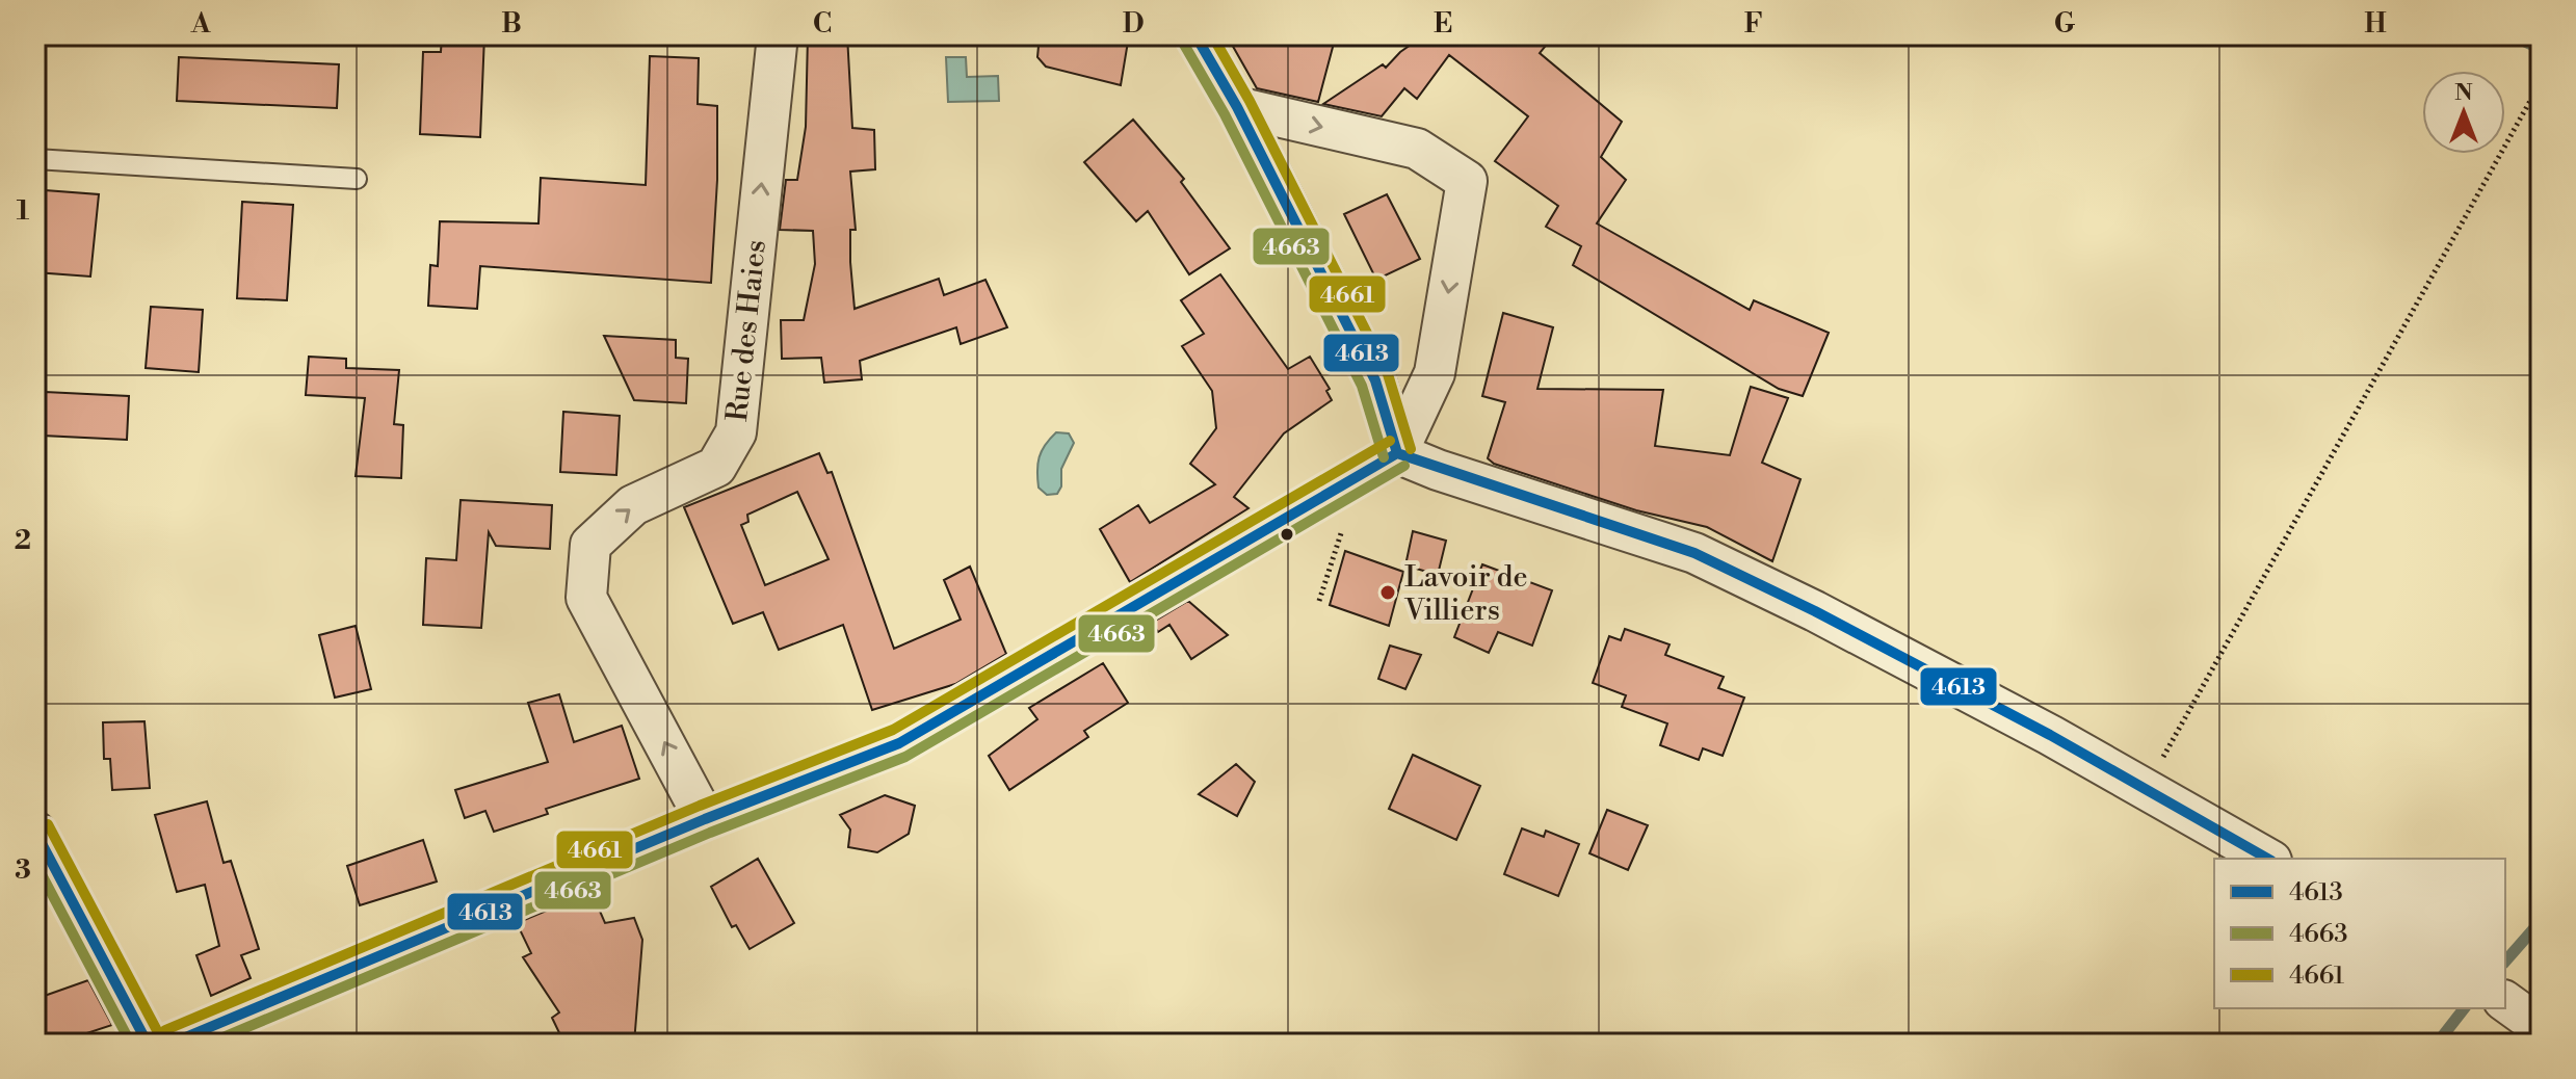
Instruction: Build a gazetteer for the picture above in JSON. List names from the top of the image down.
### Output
{
  "streets": {
    "street": ["Rue des Haies"]
  },
  "one_way": ["Rue des Haies"],
  "places": ["Lavoir de Villiers"],
  "lines": ["transit line 4613", "transit line 4661", "transit line 4663"],
  "legend": ["4613", "4663", "4661"],
  "north": "top",
  "grid": {
    "columns": [
      "A",
      "B",
      "C",
      "D",
      "E",
      "F",
      "G",
      "H"
    ],
    "rows": ["1", "2", "3"]
  }
}
